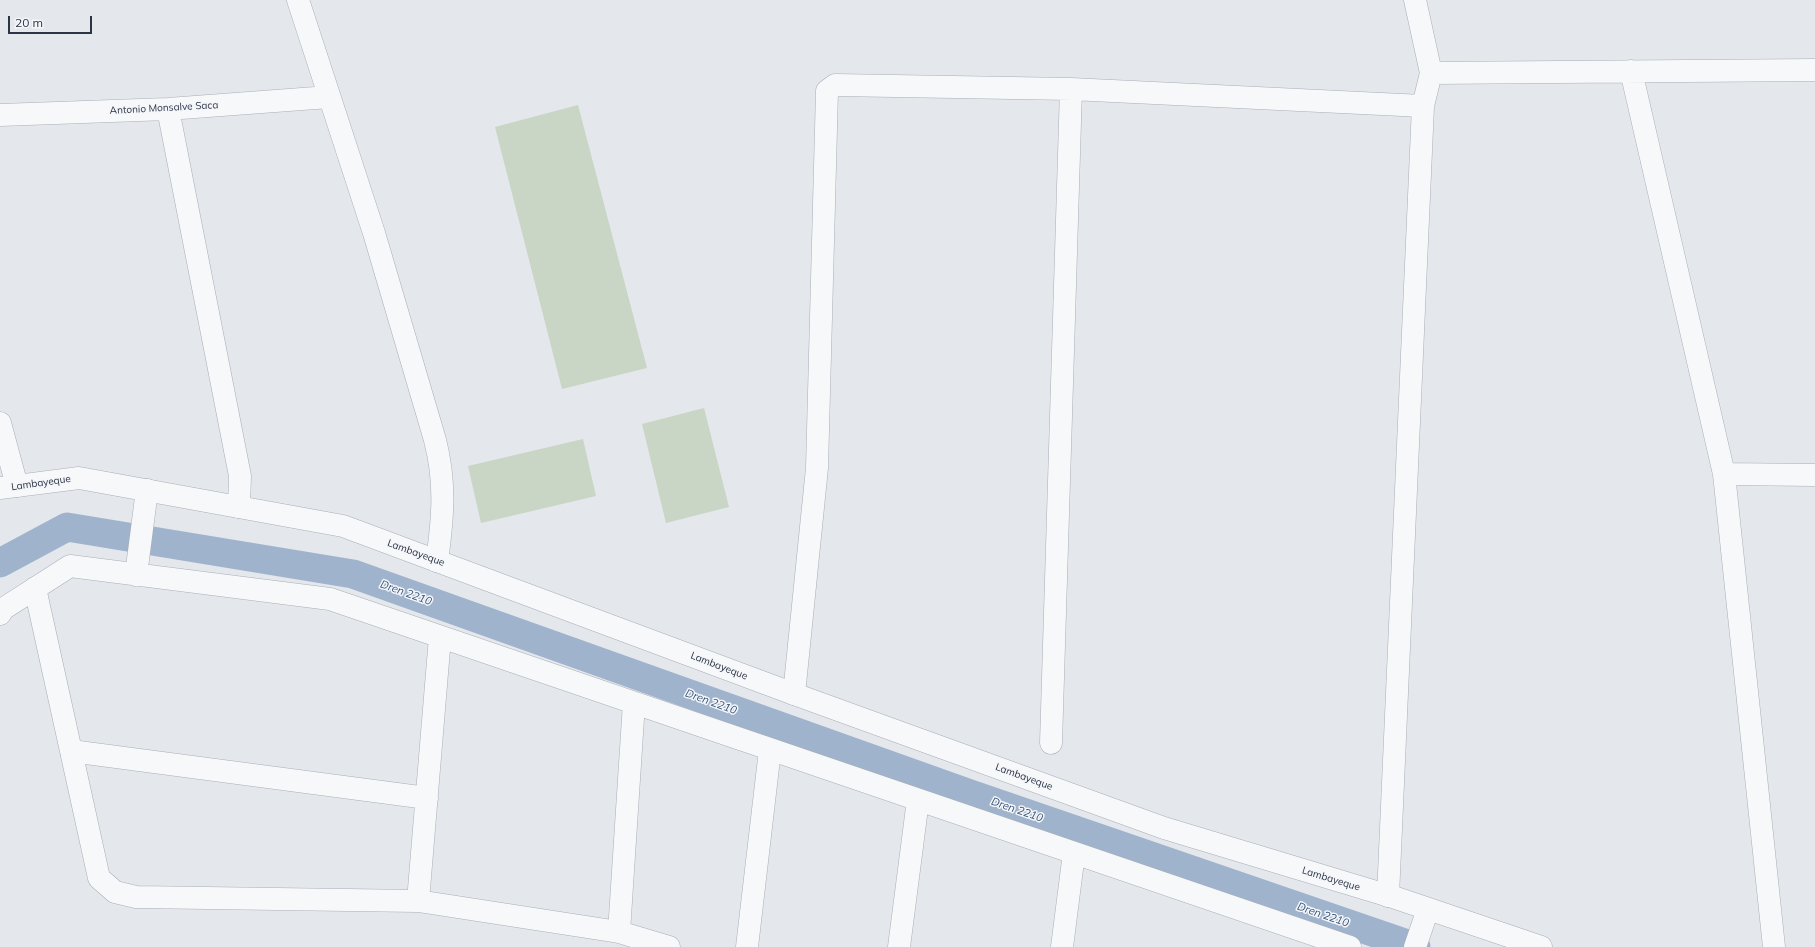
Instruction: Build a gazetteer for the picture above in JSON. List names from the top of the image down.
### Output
{
  "streets": {
    "street": ["Antonio Monsalve Saca", "Lambayeque"]
  },
  "water": ["Dren 2210"],
  "scale_bar": "20 m"
}
